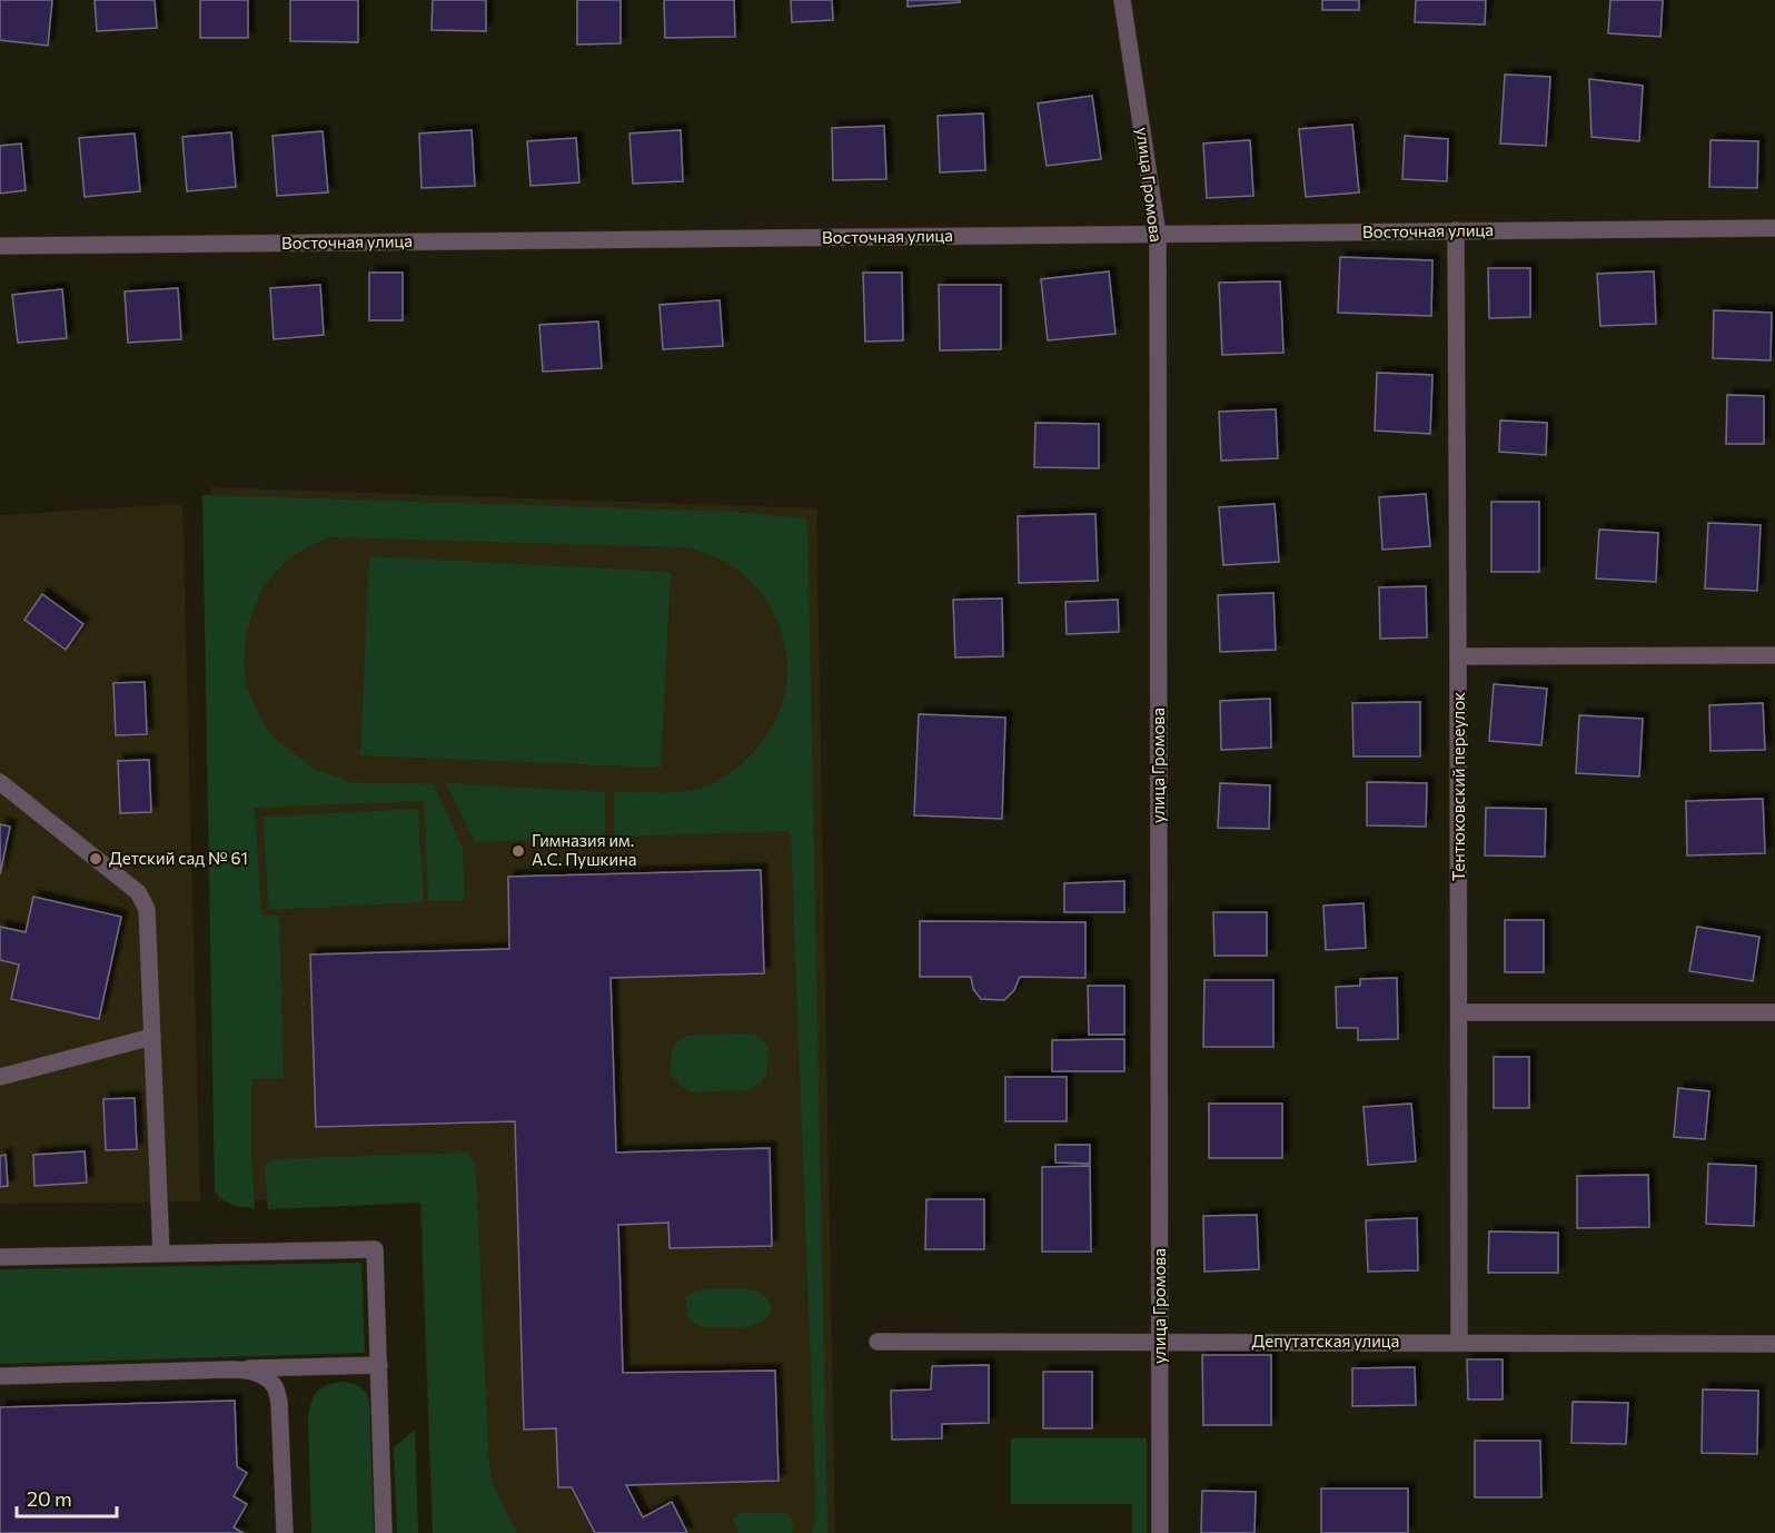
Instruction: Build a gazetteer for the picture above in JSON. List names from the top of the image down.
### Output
{
  "streets": {
    "street": [
      "улица Громова",
      "Восточная улица",
      "Тентюковский переулок",
      "Депутатская улица"
    ]
  },
  "crossings": [
    ["улица Громова", "Восточная улица"],
    ["улица Громова", "Депутатская улица"],
    ["Восточная улица", "Тентюковский переулок"],
    ["Тентюковский переулок", "Депутатская улица"]
  ],
  "places": ["Гимназия им. А.С. Пушкина", "Детский сад № 61"],
  "scale_bar": "20 m"
}
